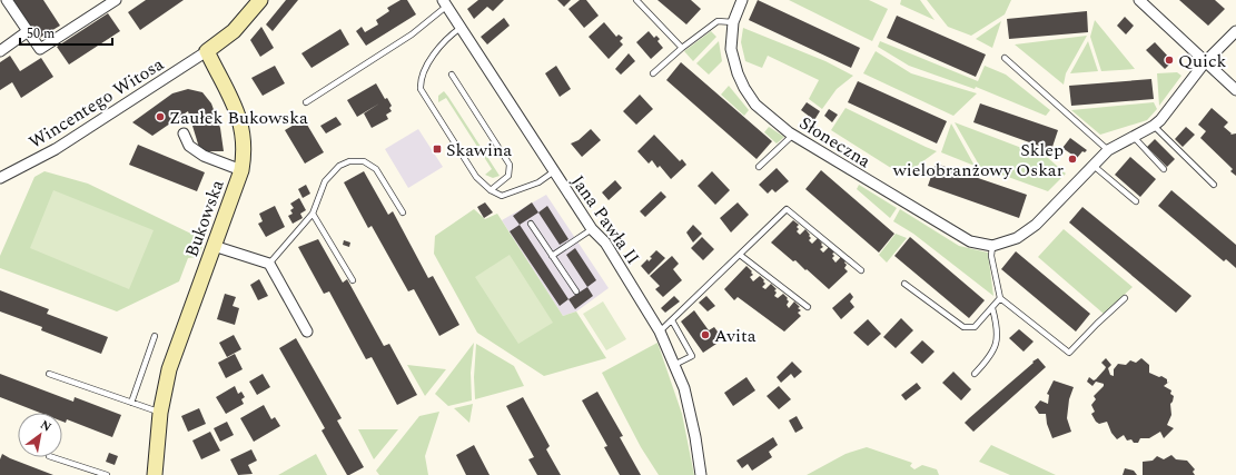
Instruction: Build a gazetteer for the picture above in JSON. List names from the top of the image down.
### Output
{
  "streets": {
    "street": [
      "Wincentego Witosa",
      "Słoneczna",
      "Bukowska",
      "Jana Pawła II"
    ]
  },
  "crossings": [
    ["Wincentego Witosa", "Bukowska"]
  ],
  "places": {
    "other": [
      "Quick",
      "Zaułek Bukowska",
      "Sklep wielobranżowy Oskar",
      "Avita"
    ],
    "transit": ["Skawina"]
  },
  "scale_bar": "50 m",
  "north": "top right"
}
